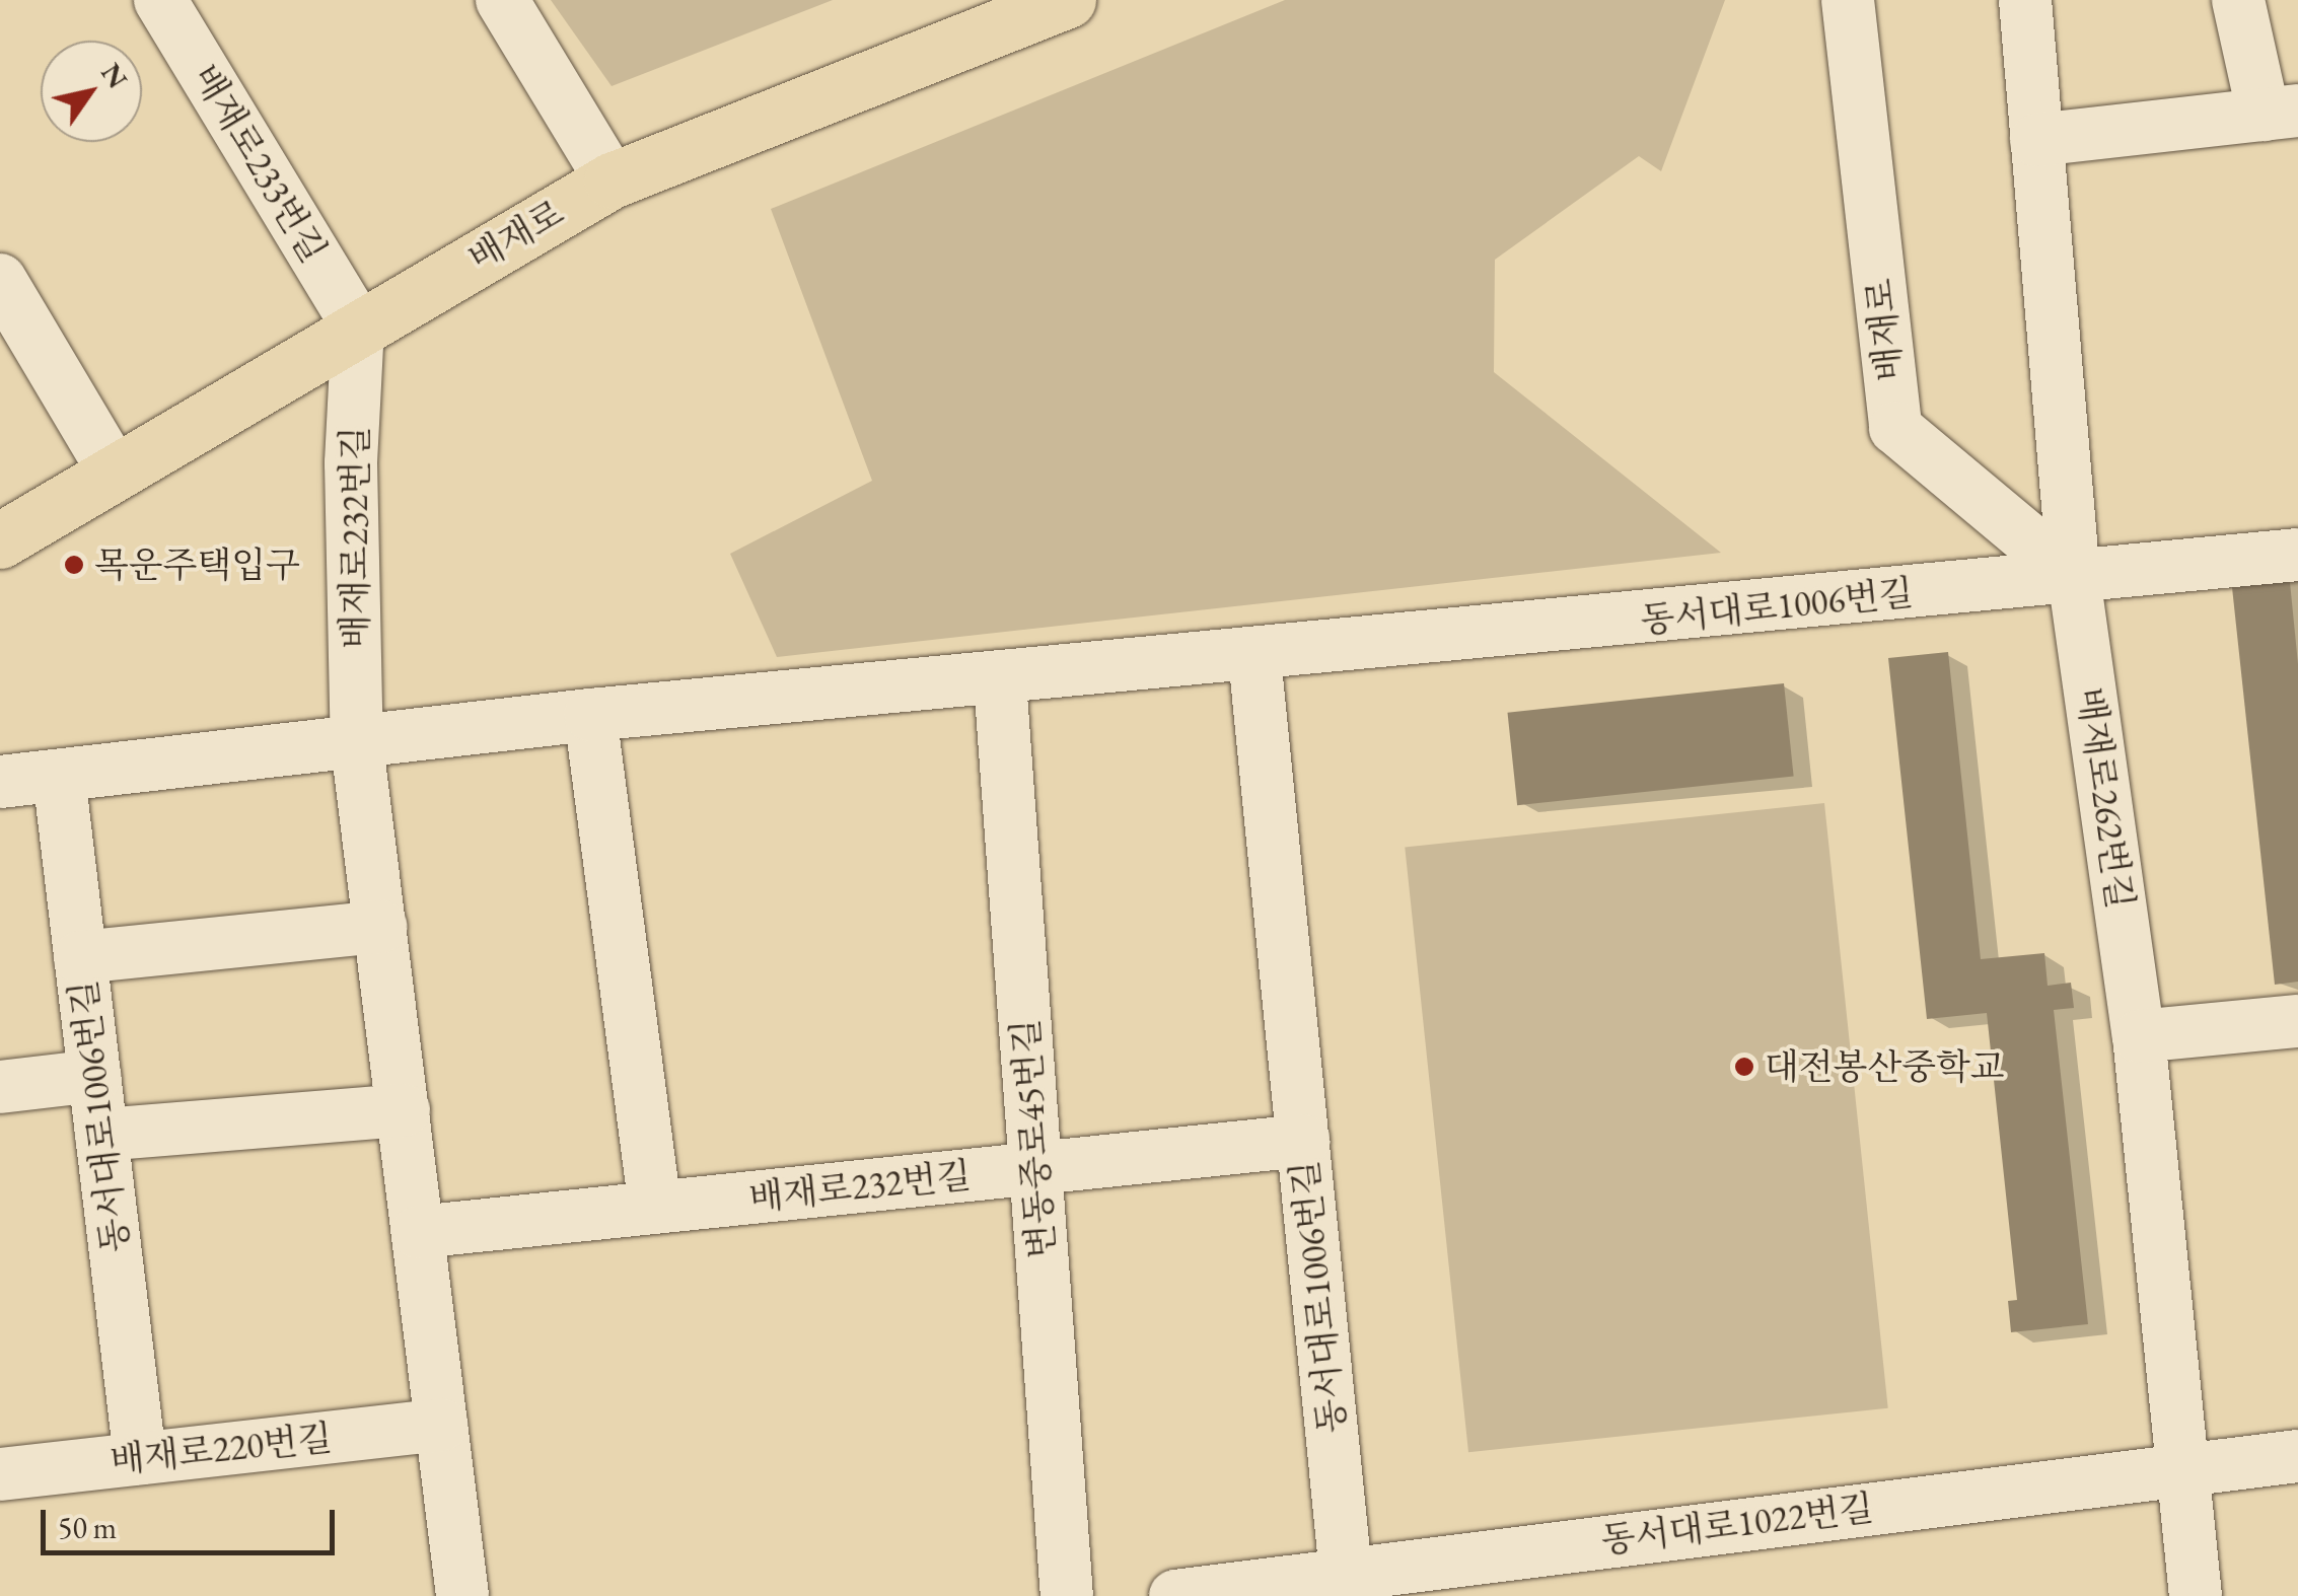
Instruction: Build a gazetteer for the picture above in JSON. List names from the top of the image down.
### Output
{
  "streets": {
    "main road": ["배재로"],
    "street": [
      "배재로233번길",
      "배재로232번길",
      "동서대로1006번길",
      "배재로262번길",
      "변동중로45번길",
      "배재로220번길",
      "동서대로1022번길"
    ]
  },
  "crossings": [
    ["배재로233번길", "배재로"],
    ["배재로233번길", "배재로232번길"],
    ["배재로", "배재로232번길"],
    ["배재로", "동서대로1006번길"],
    ["배재로", "배재로262번길"],
    ["배재로232번길", "동서대로1006번길"],
    ["배재로232번길", "변동중로45번길"],
    ["배재로232번길", "배재로220번길"],
    ["동서대로1006번길", "배재로262번길"],
    ["동서대로1006번길", "변동중로45번길"],
    ["동서대로1006번길", "배재로220번길"],
    ["동서대로1006번길", "동서대로1022번길"],
    ["배재로262번길", "동서대로1022번길"]
  ],
  "places": ["목운주택입구", "대전봉산중학교"],
  "scale_bar": "50 m",
  "north": "top right"
}
